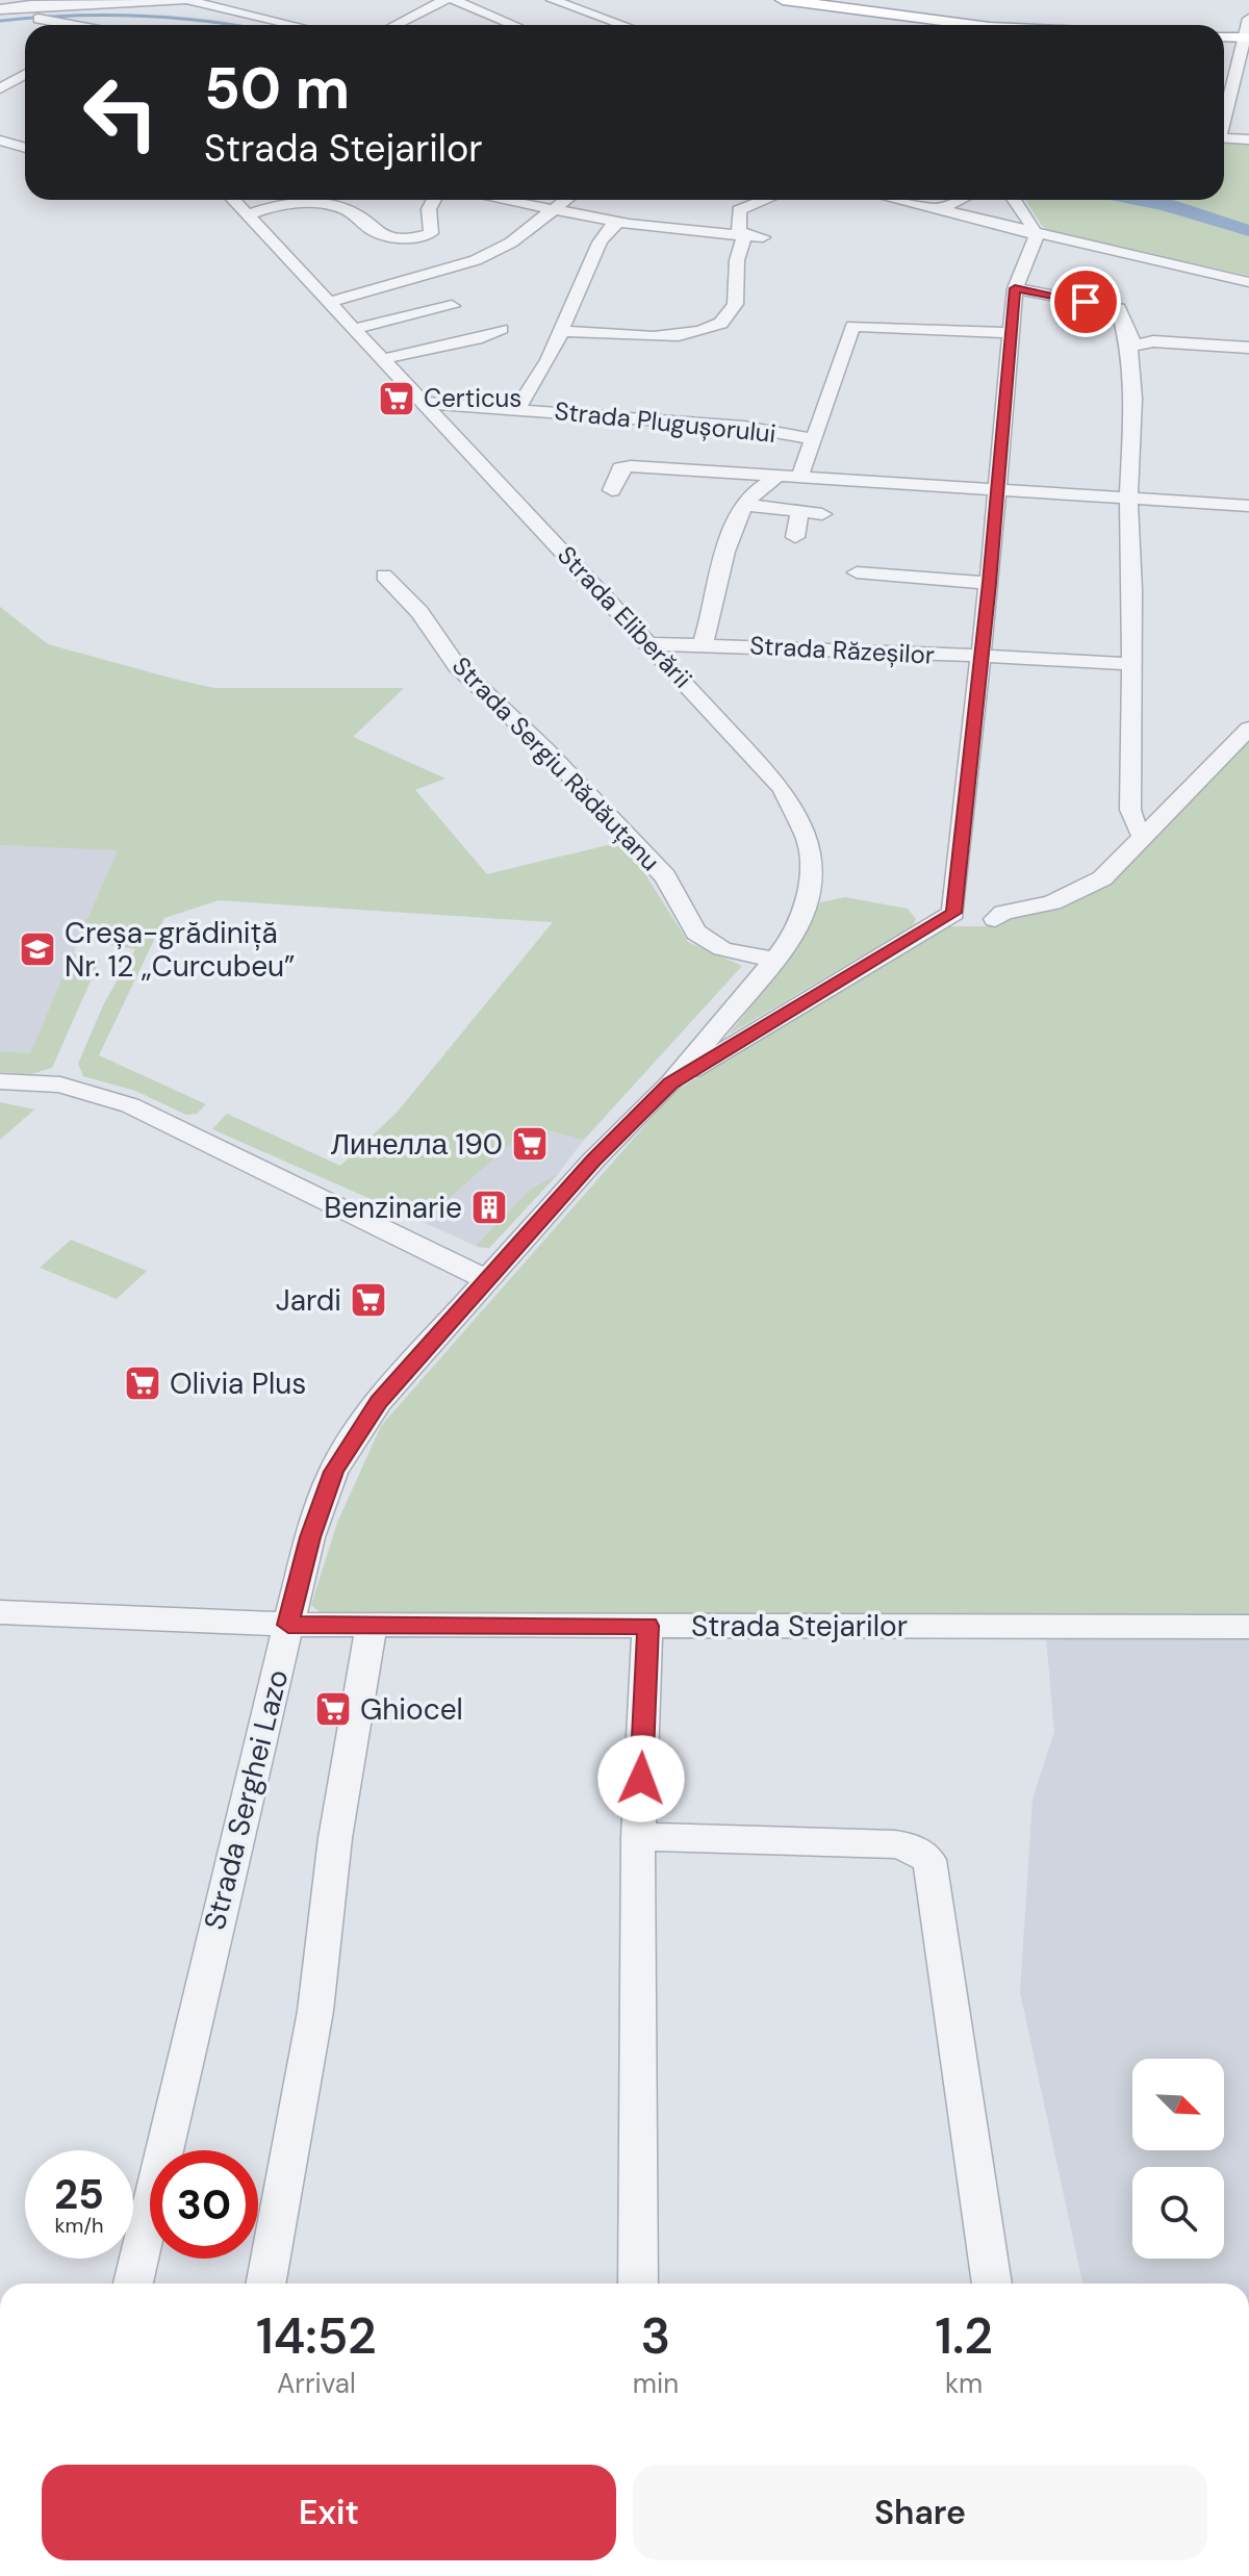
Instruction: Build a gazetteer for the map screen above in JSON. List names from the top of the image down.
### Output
{
  "streets": {
    "street": [
      "Strada Plugușorului",
      "Strada Eliberării",
      "Strada Răzeșilor",
      "Strada Sergiu Rădăuțanu",
      "Strada Stejarilor",
      "Strada Serghei Lazo"
    ]
  },
  "crossings": [
    ["Strada Plugușorului", "Strada Eliberării"],
    ["Strada Eliberării", "Strada Răzeșilor"],
    ["Strada Eliberării", "Strada Sergiu Rădăuțanu"],
    ["Strada Eliberării", "Strada Serghei Lazo"],
    ["Strada Stejarilor", "Strada Serghei Lazo"]
  ],
  "places": {
    "supermarket": [
      "Certicus",
      "Линелла 190",
      "Jardi",
      "Olivia Plus",
      "Ghiocel"
    ],
    "school or university": ["Creșa-grădiniță Nr. 12 „Curcubeu”"],
    "building": ["Benzinarie"]
  },
  "north": "bottom right",
  "page": {
    "turn": ["50 m", "Strada Stejarilor"],
    "speed": "25 km/h",
    "limit": "30",
    "eta": [
      "14:52",
      "Arrival",
      "3",
      "min",
      "1.2",
      "km"
    ],
    "buttons": ["Exit", "Share"]
  }
}
